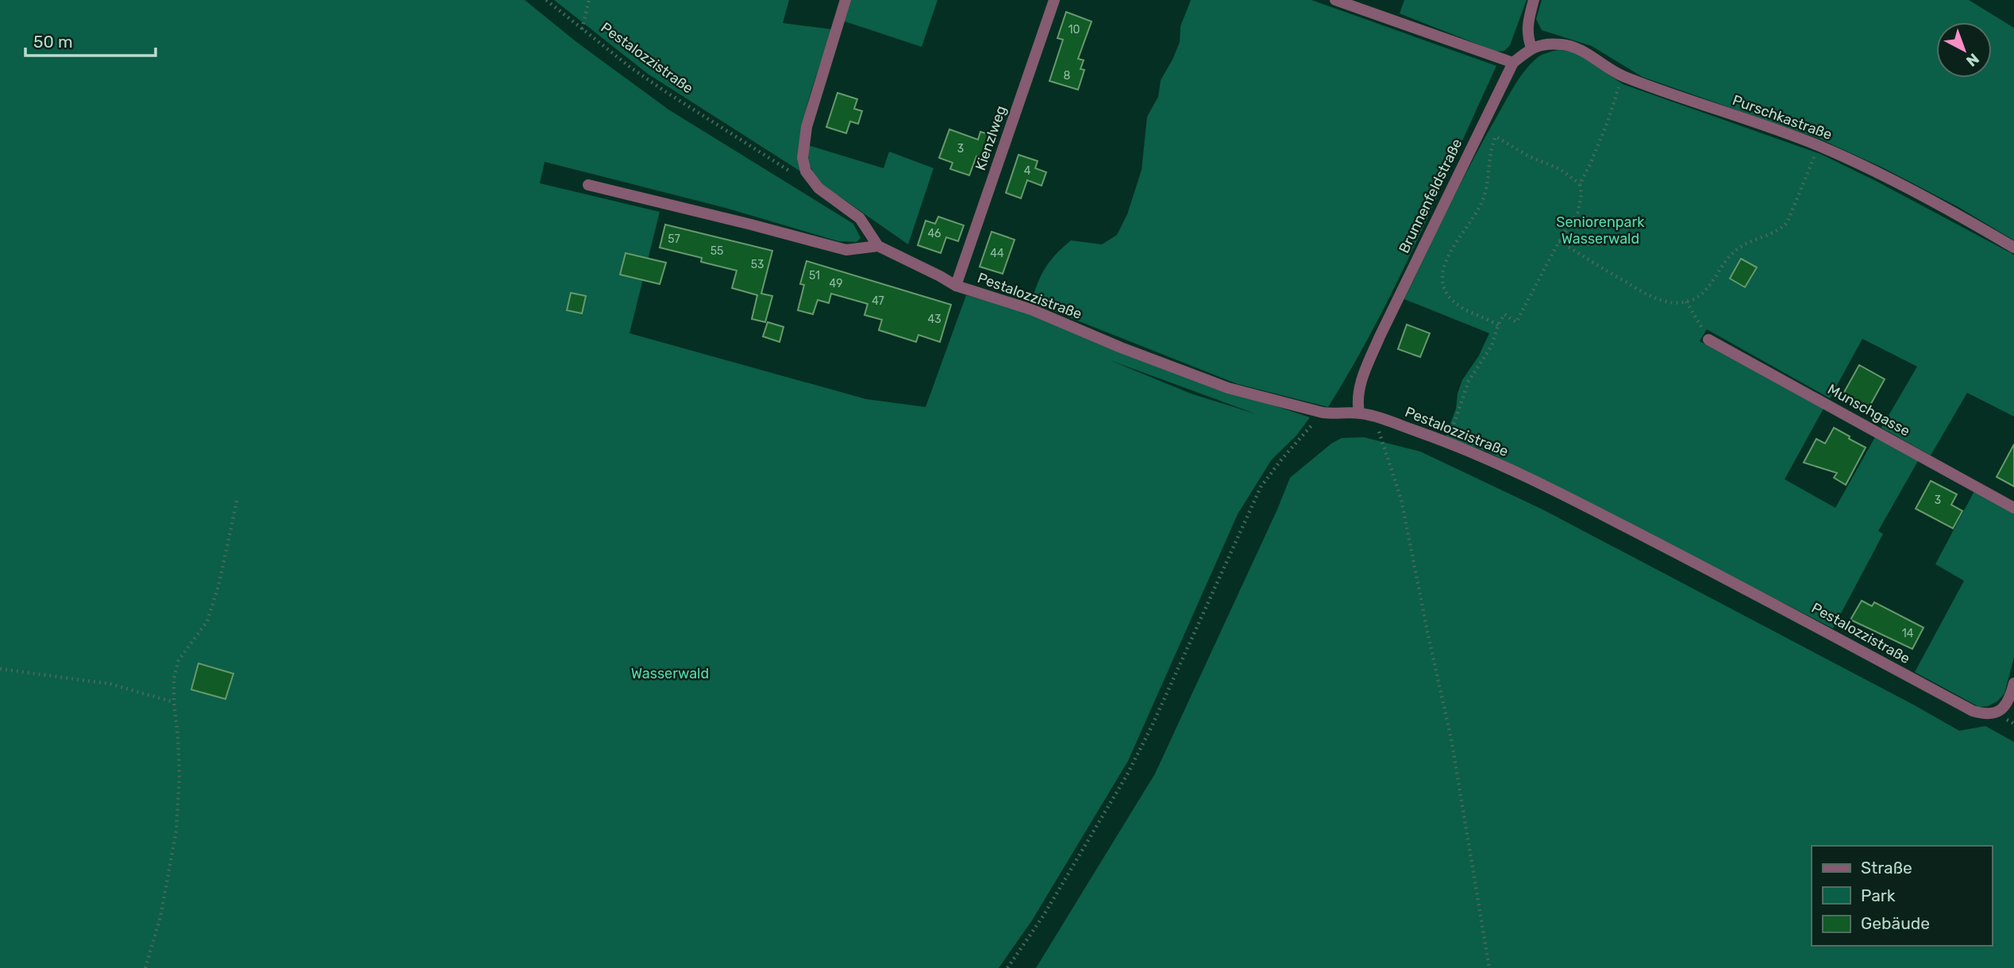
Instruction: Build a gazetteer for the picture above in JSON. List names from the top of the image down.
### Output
{
  "streets": {
    "street": [
      "Pestalozzistraße",
      "Purschkastraße",
      "Kienzlweg",
      "Brunnenfeldstraße",
      "Munschgasse"
    ]
  },
  "crossings": [
    ["Pestalozzistraße", "Kienzlweg"],
    ["Pestalozzistraße", "Brunnenfeldstraße"],
    ["Purschkastraße", "Brunnenfeldstraße"]
  ],
  "parks": ["Seniorenpark Wasserwald", "Wasserwald"],
  "house_numbers": [
    "10",
    "8",
    "3",
    "4",
    "46",
    "57",
    "55",
    "44",
    "53",
    "51",
    "49",
    "47",
    "43",
    "3",
    "14"
  ],
  "legend": ["Straße", "Park", "Gebäude"],
  "scale_bar": "50 m",
  "north": "bottom right"
}
